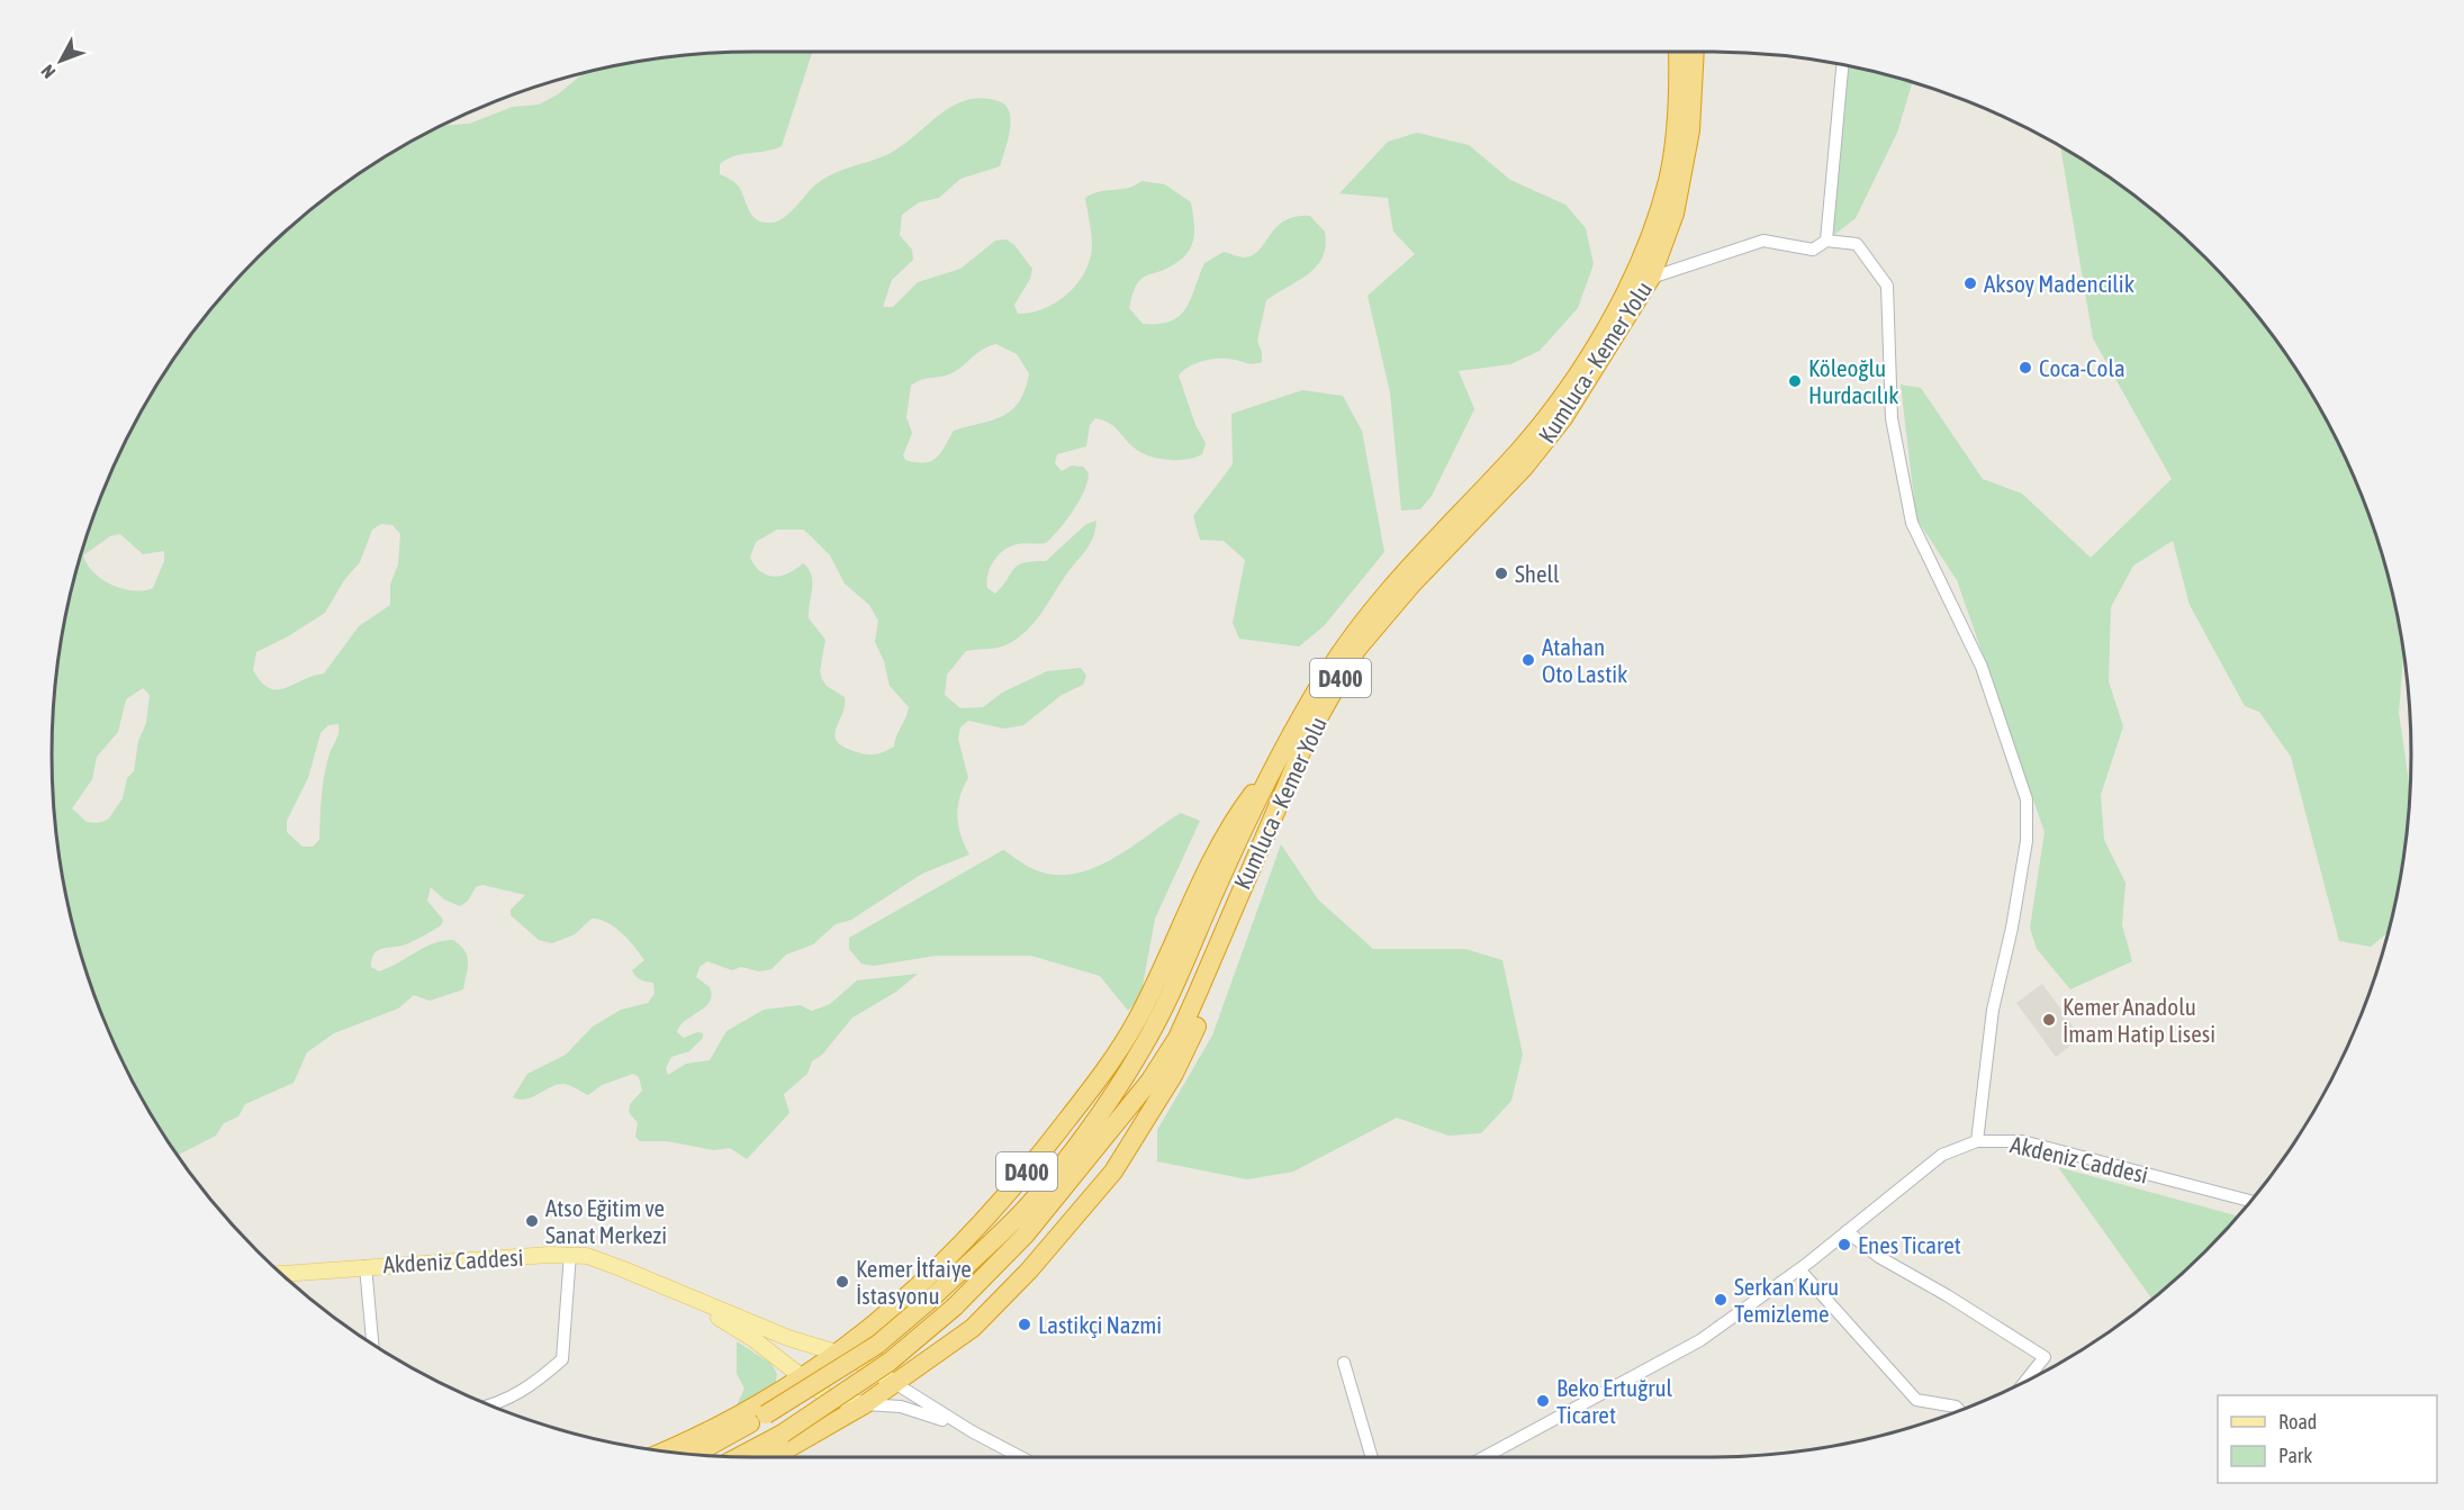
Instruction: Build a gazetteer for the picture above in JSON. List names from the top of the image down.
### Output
{
  "streets": {
    "highway": ["Kumluca - Kemer Yolu", "D400"],
    "main road": ["Akdeniz Caddesi"]
  },
  "crossings": [
    ["Kumluca - Kemer Yolu", "Akdeniz Caddesi"]
  ],
  "places": [
    "Aksoy Madencilik",
    "Coca-Cola",
    "Köleoğlu Hurdacılık",
    "Shell",
    "Atahan Oto Lastik",
    "Kemer Anadolu İmam Hatip Lisesi",
    "Atso Eğitim ve Sanat Merkezi",
    "Enes Ticaret",
    "Kemer İtfaiye İstasyonu",
    "Serkan Kuru Temizleme",
    "Lastikçi Nazmi",
    "Beko Ertuğrul Ticaret"
  ],
  "legend": ["Road", "Park"],
  "north": "bottom left"
}
